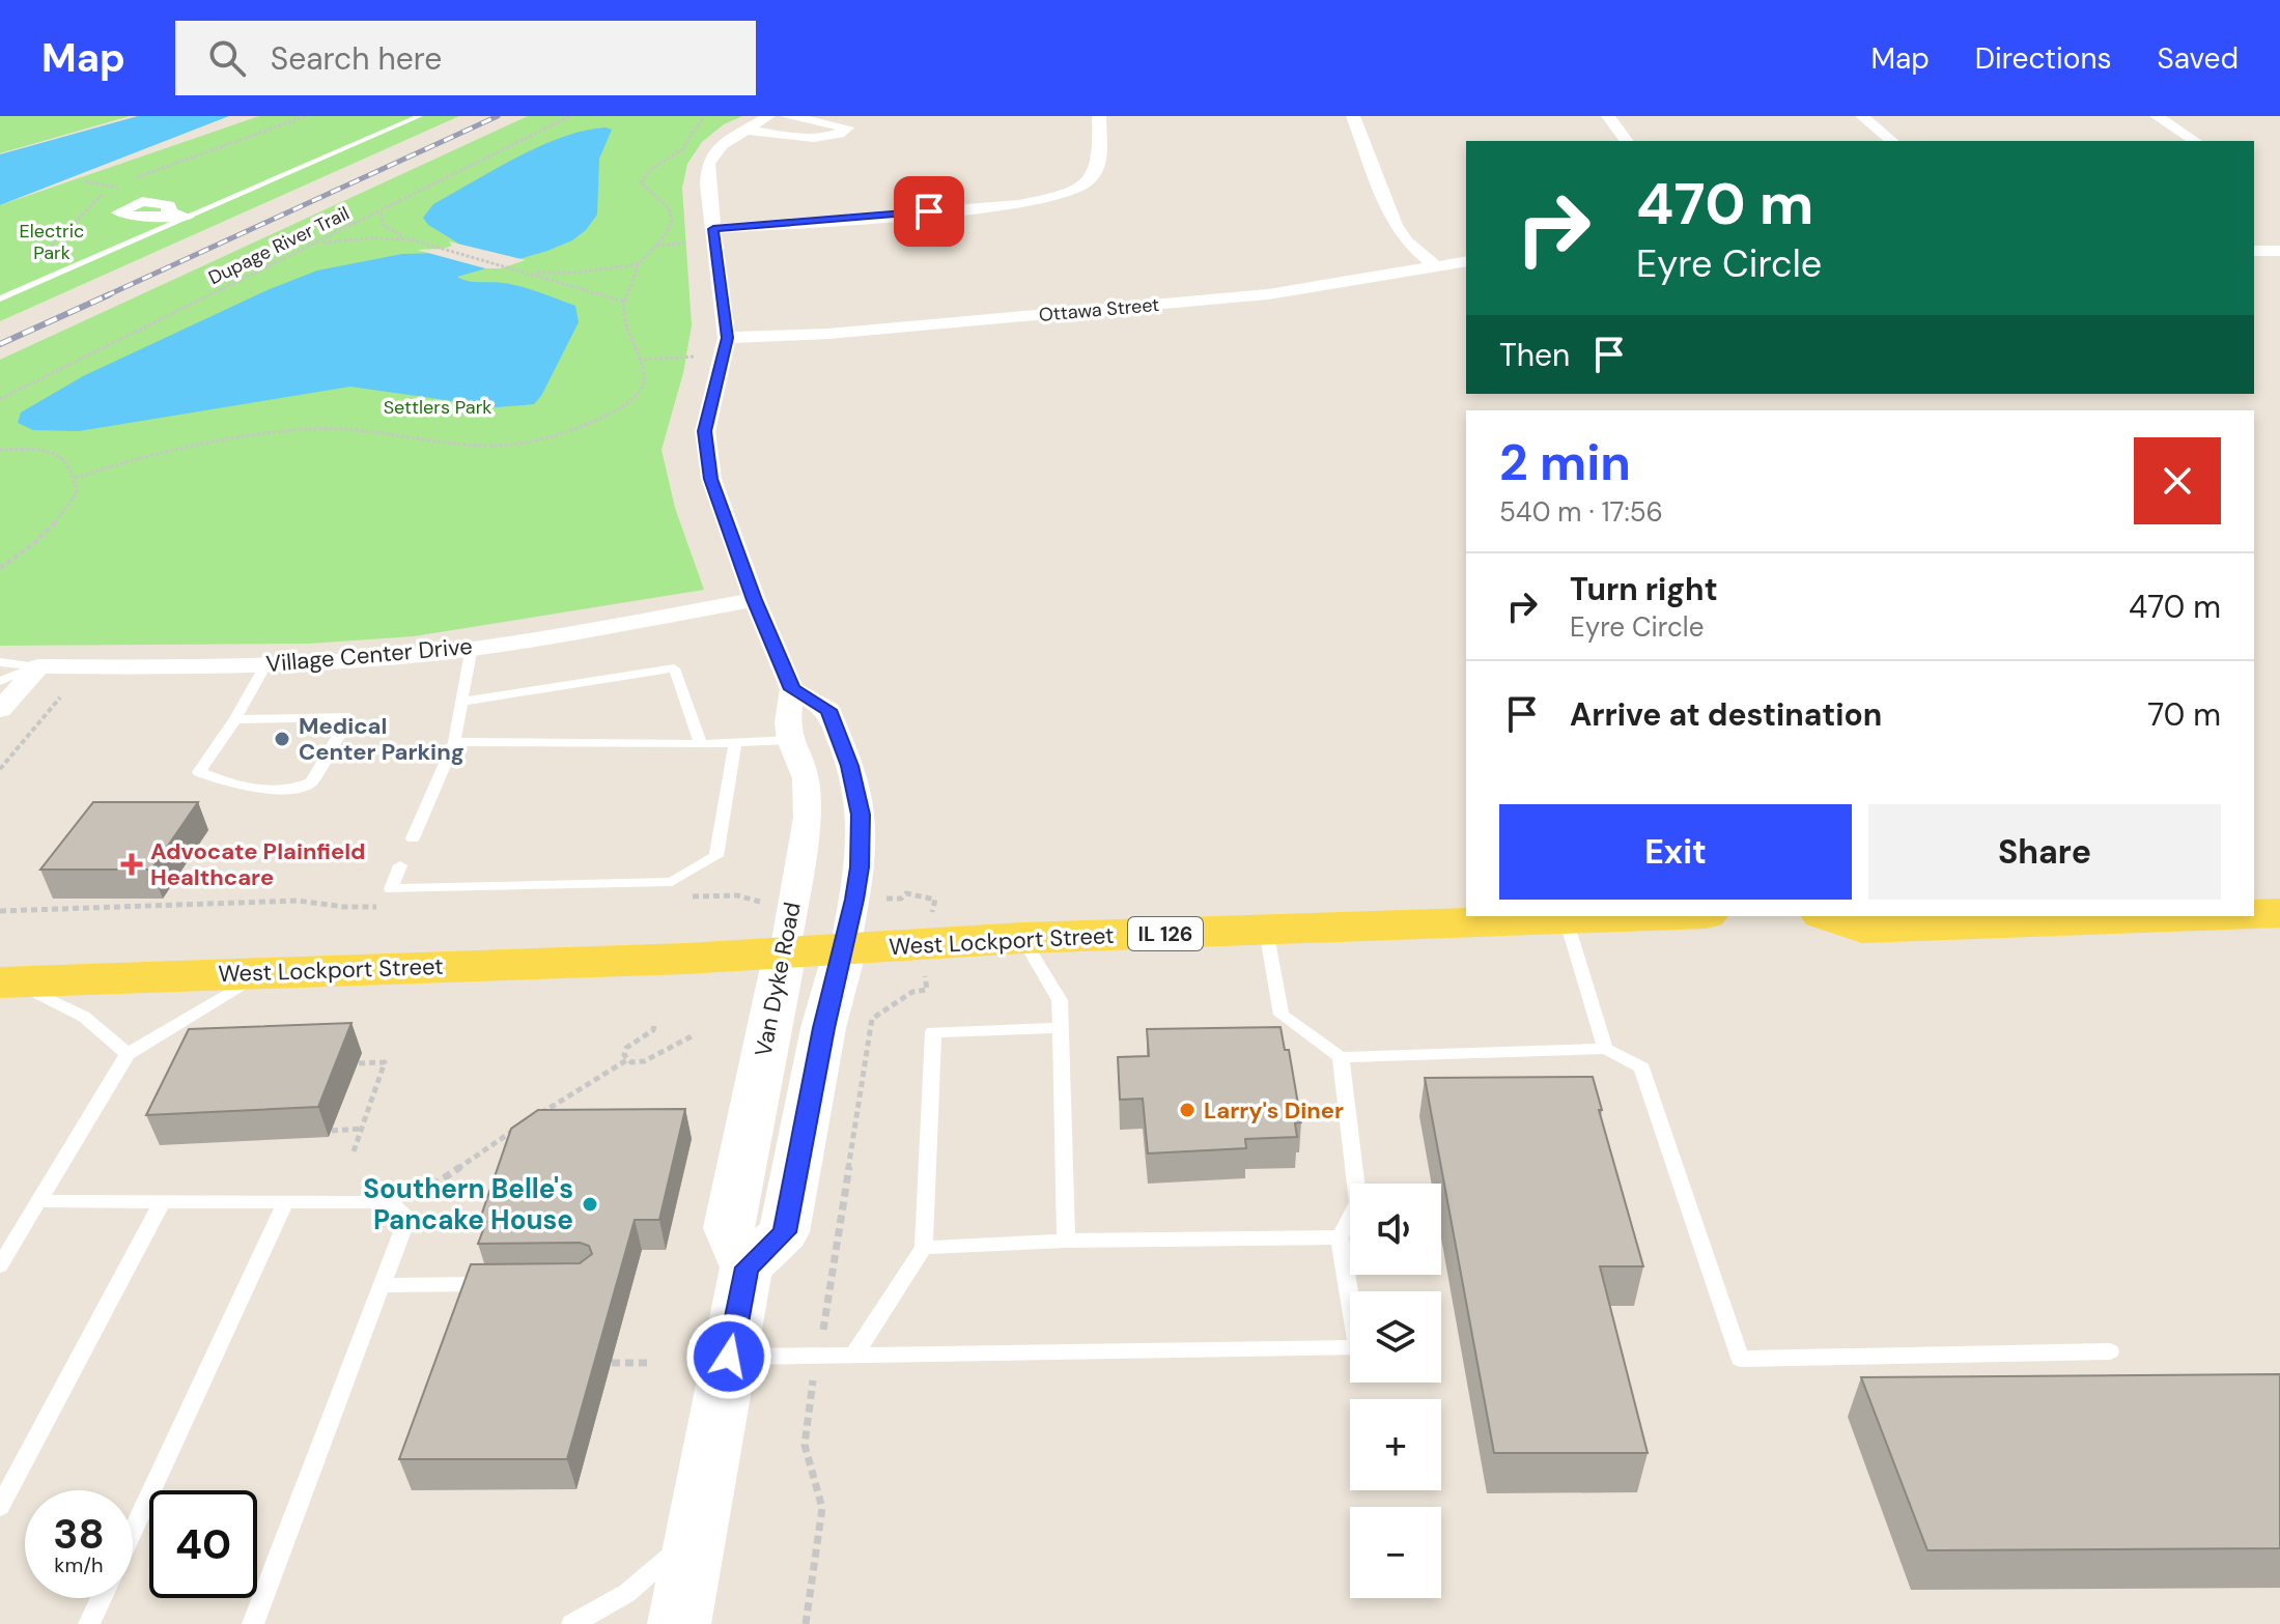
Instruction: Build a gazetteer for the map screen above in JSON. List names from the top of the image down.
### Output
{
  "streets": {
    "main road": ["IL 126", "West Lockport Street"],
    "street": ["Ottawa Street", "Village Center Drive", "Van Dyke Road"],
    "path": ["Dupage River Trail"]
  },
  "crossings": [
    ["Ottawa Street", "Van Dyke Road"],
    ["Village Center Drive", "Van Dyke Road"],
    ["West Lockport Street", "Van Dyke Road"]
  ],
  "parks": ["Electric Park", "Settlers Park"],
  "places": {
    "other": ["Medical Center Parking", "Larry's Diner", "Southern Belle's Pancake House"],
    "health": ["Advocate Plainfield Healthcare"]
  },
  "page": {
    "header": "Map",
    "search": "Search here",
    "nav": ["Map", "Directions", "Saved"],
    "turn": ["470 m", "Eyre Circle"],
    "then": "Then",
    "heading": ["2 min", "540 m · 17:56"],
    "list": [
      {
        "name": "Turn right",
        "note": "Eyre Circle",
        "value": "470 m"
      },
      {
        "name": "Arrive at destination",
        "value": "70 m"
      }
    ],
    "buttons": ["Exit", "Share"],
    "map_buttons": ["+", "−"],
    "speed": "38 km/h",
    "limit": "40"
  }
}
